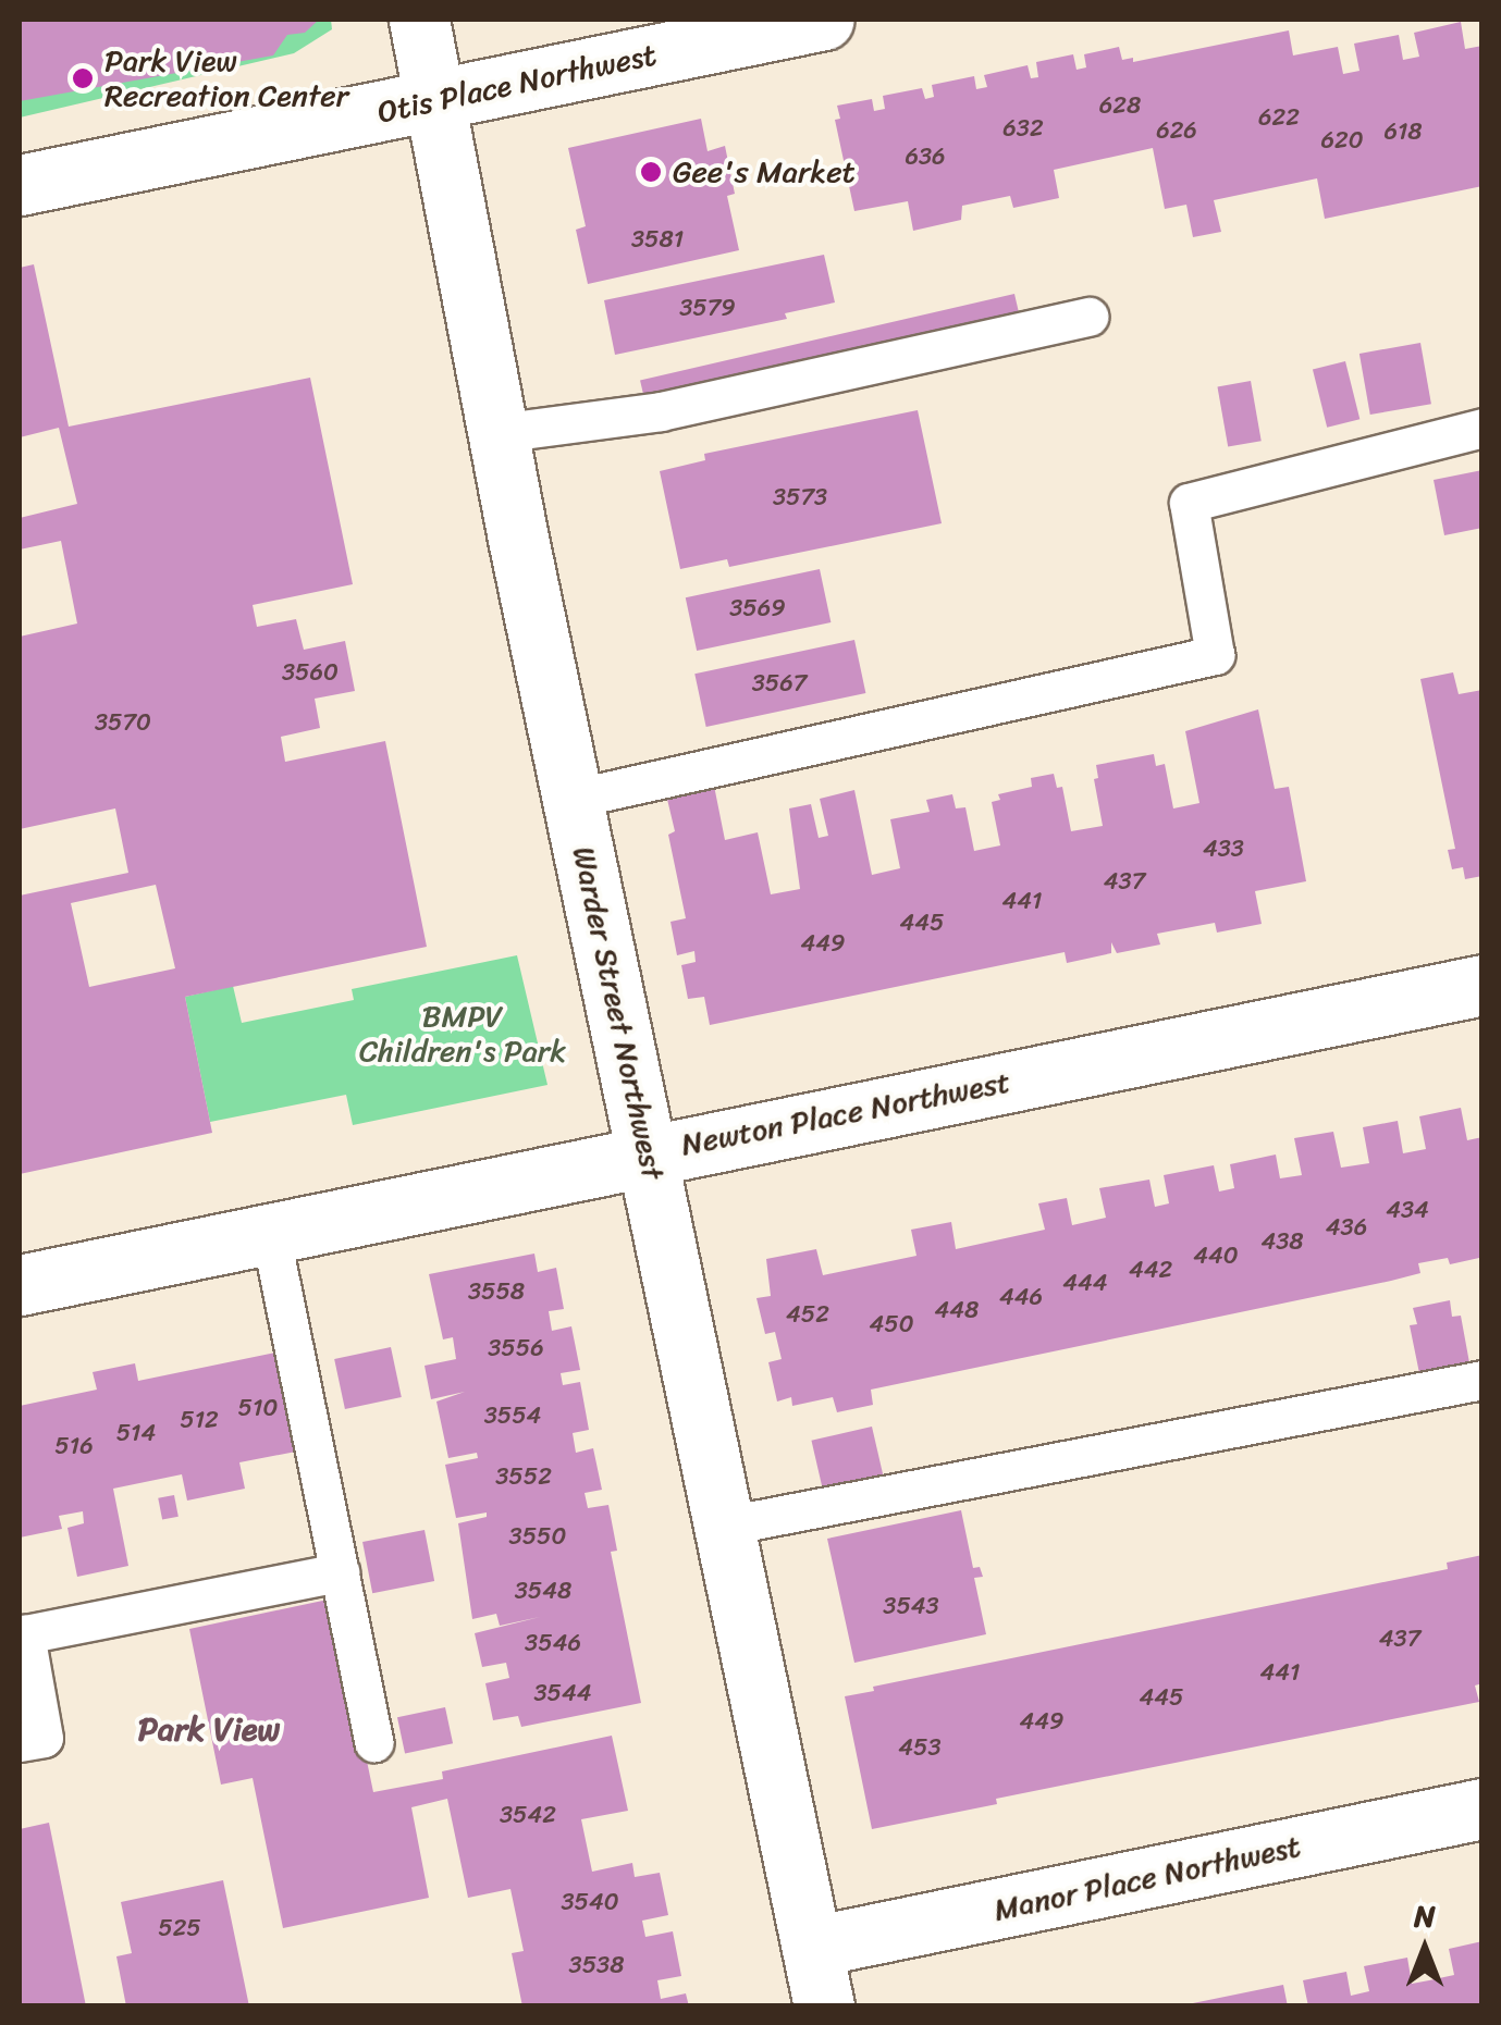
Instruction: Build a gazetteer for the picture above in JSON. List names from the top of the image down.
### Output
{
  "streets": {
    "street": [
      "Otis Place Northwest",
      "Warder Street Northwest",
      "Newton Place Northwest",
      "Manor Place Northwest"
    ]
  },
  "crossings": [
    ["Otis Place Northwest", "Warder Street Northwest"],
    ["Warder Street Northwest", "Newton Place Northwest"],
    ["Warder Street Northwest", "Manor Place Northwest"]
  ],
  "districts": ["Park View"],
  "parks": ["BMPV Children's Park"],
  "places": ["Park View Recreation Center", "Gee's Market"],
  "house_numbers": [
    "628",
    "622",
    "632",
    "626",
    "618",
    "620",
    "636",
    "3581",
    "3579",
    "3573",
    "3569",
    "3560",
    "3567",
    "3570",
    "433",
    "437",
    "441",
    "445",
    "449",
    "434",
    "436",
    "438",
    "440",
    "442",
    "444",
    "3558",
    "446",
    "448",
    "452",
    "450",
    "3556",
    "510",
    "3554",
    "512",
    "514",
    "516",
    "3552",
    "3550",
    "3548",
    "3543",
    "437",
    "3546",
    "441",
    "3544",
    "445",
    "449",
    "453",
    "3542",
    "3540",
    "525",
    "3538"
  ],
  "north": "top"
}
